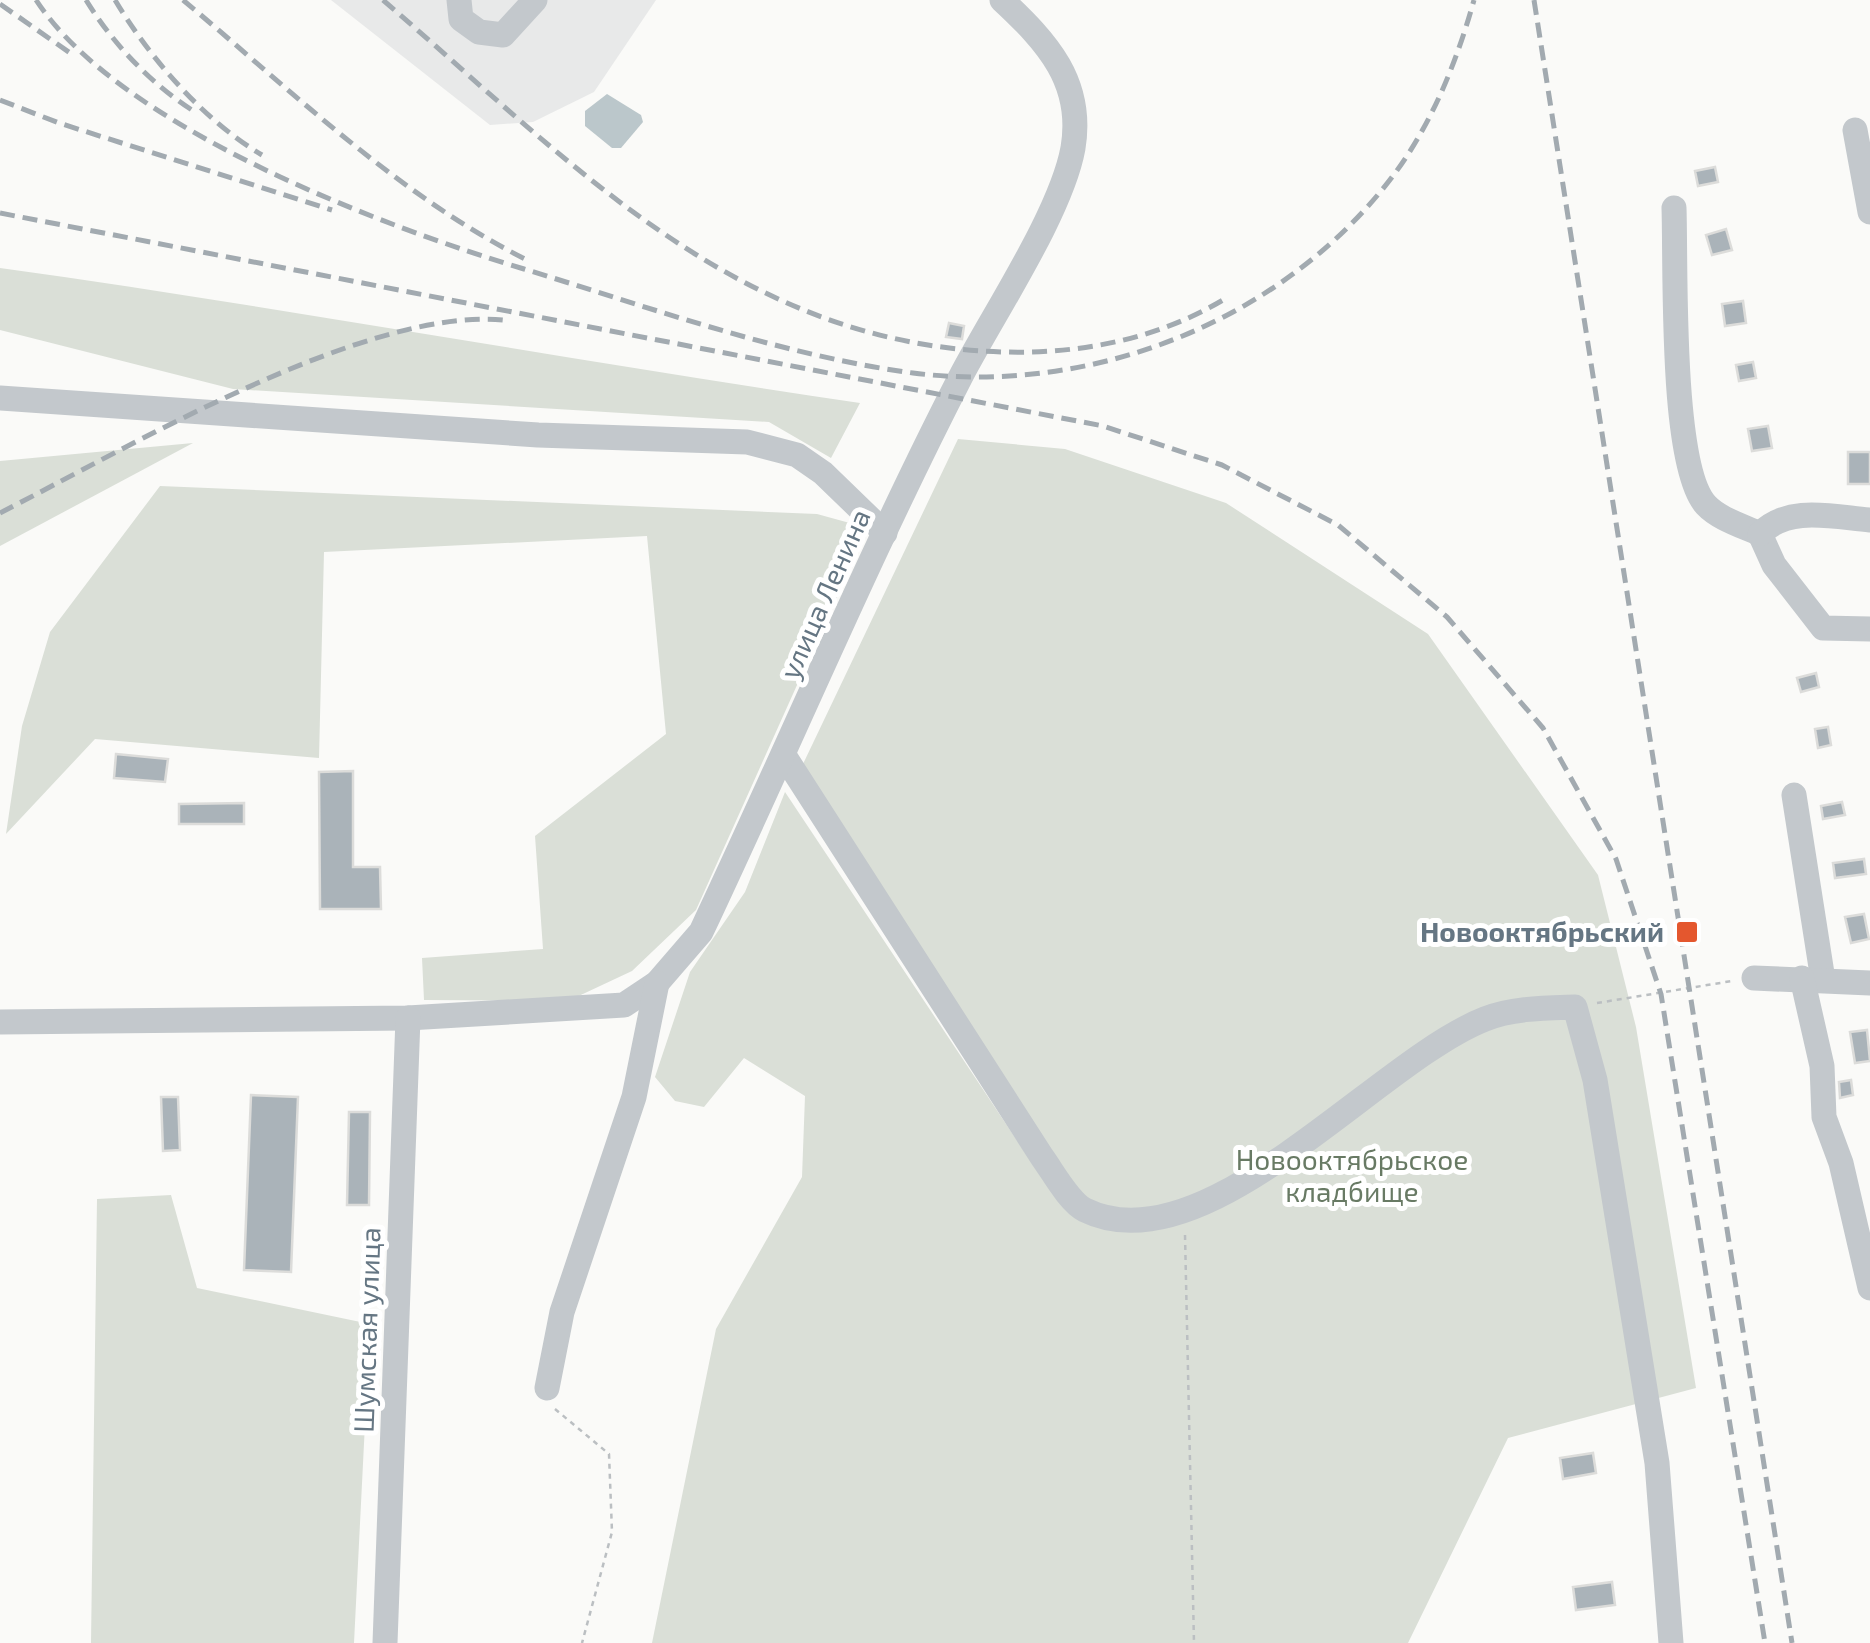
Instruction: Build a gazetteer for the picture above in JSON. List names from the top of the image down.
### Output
{
  "streets": {
    "street": ["улица Ленина", "Шумская улица"]
  },
  "crossings": [
    ["улица Ленина", "Шумская улица"]
  ],
  "parks": ["Новооктябрьское кладбище"],
  "places": {
    "transit": ["Новооктябрьский"]
  }
}
